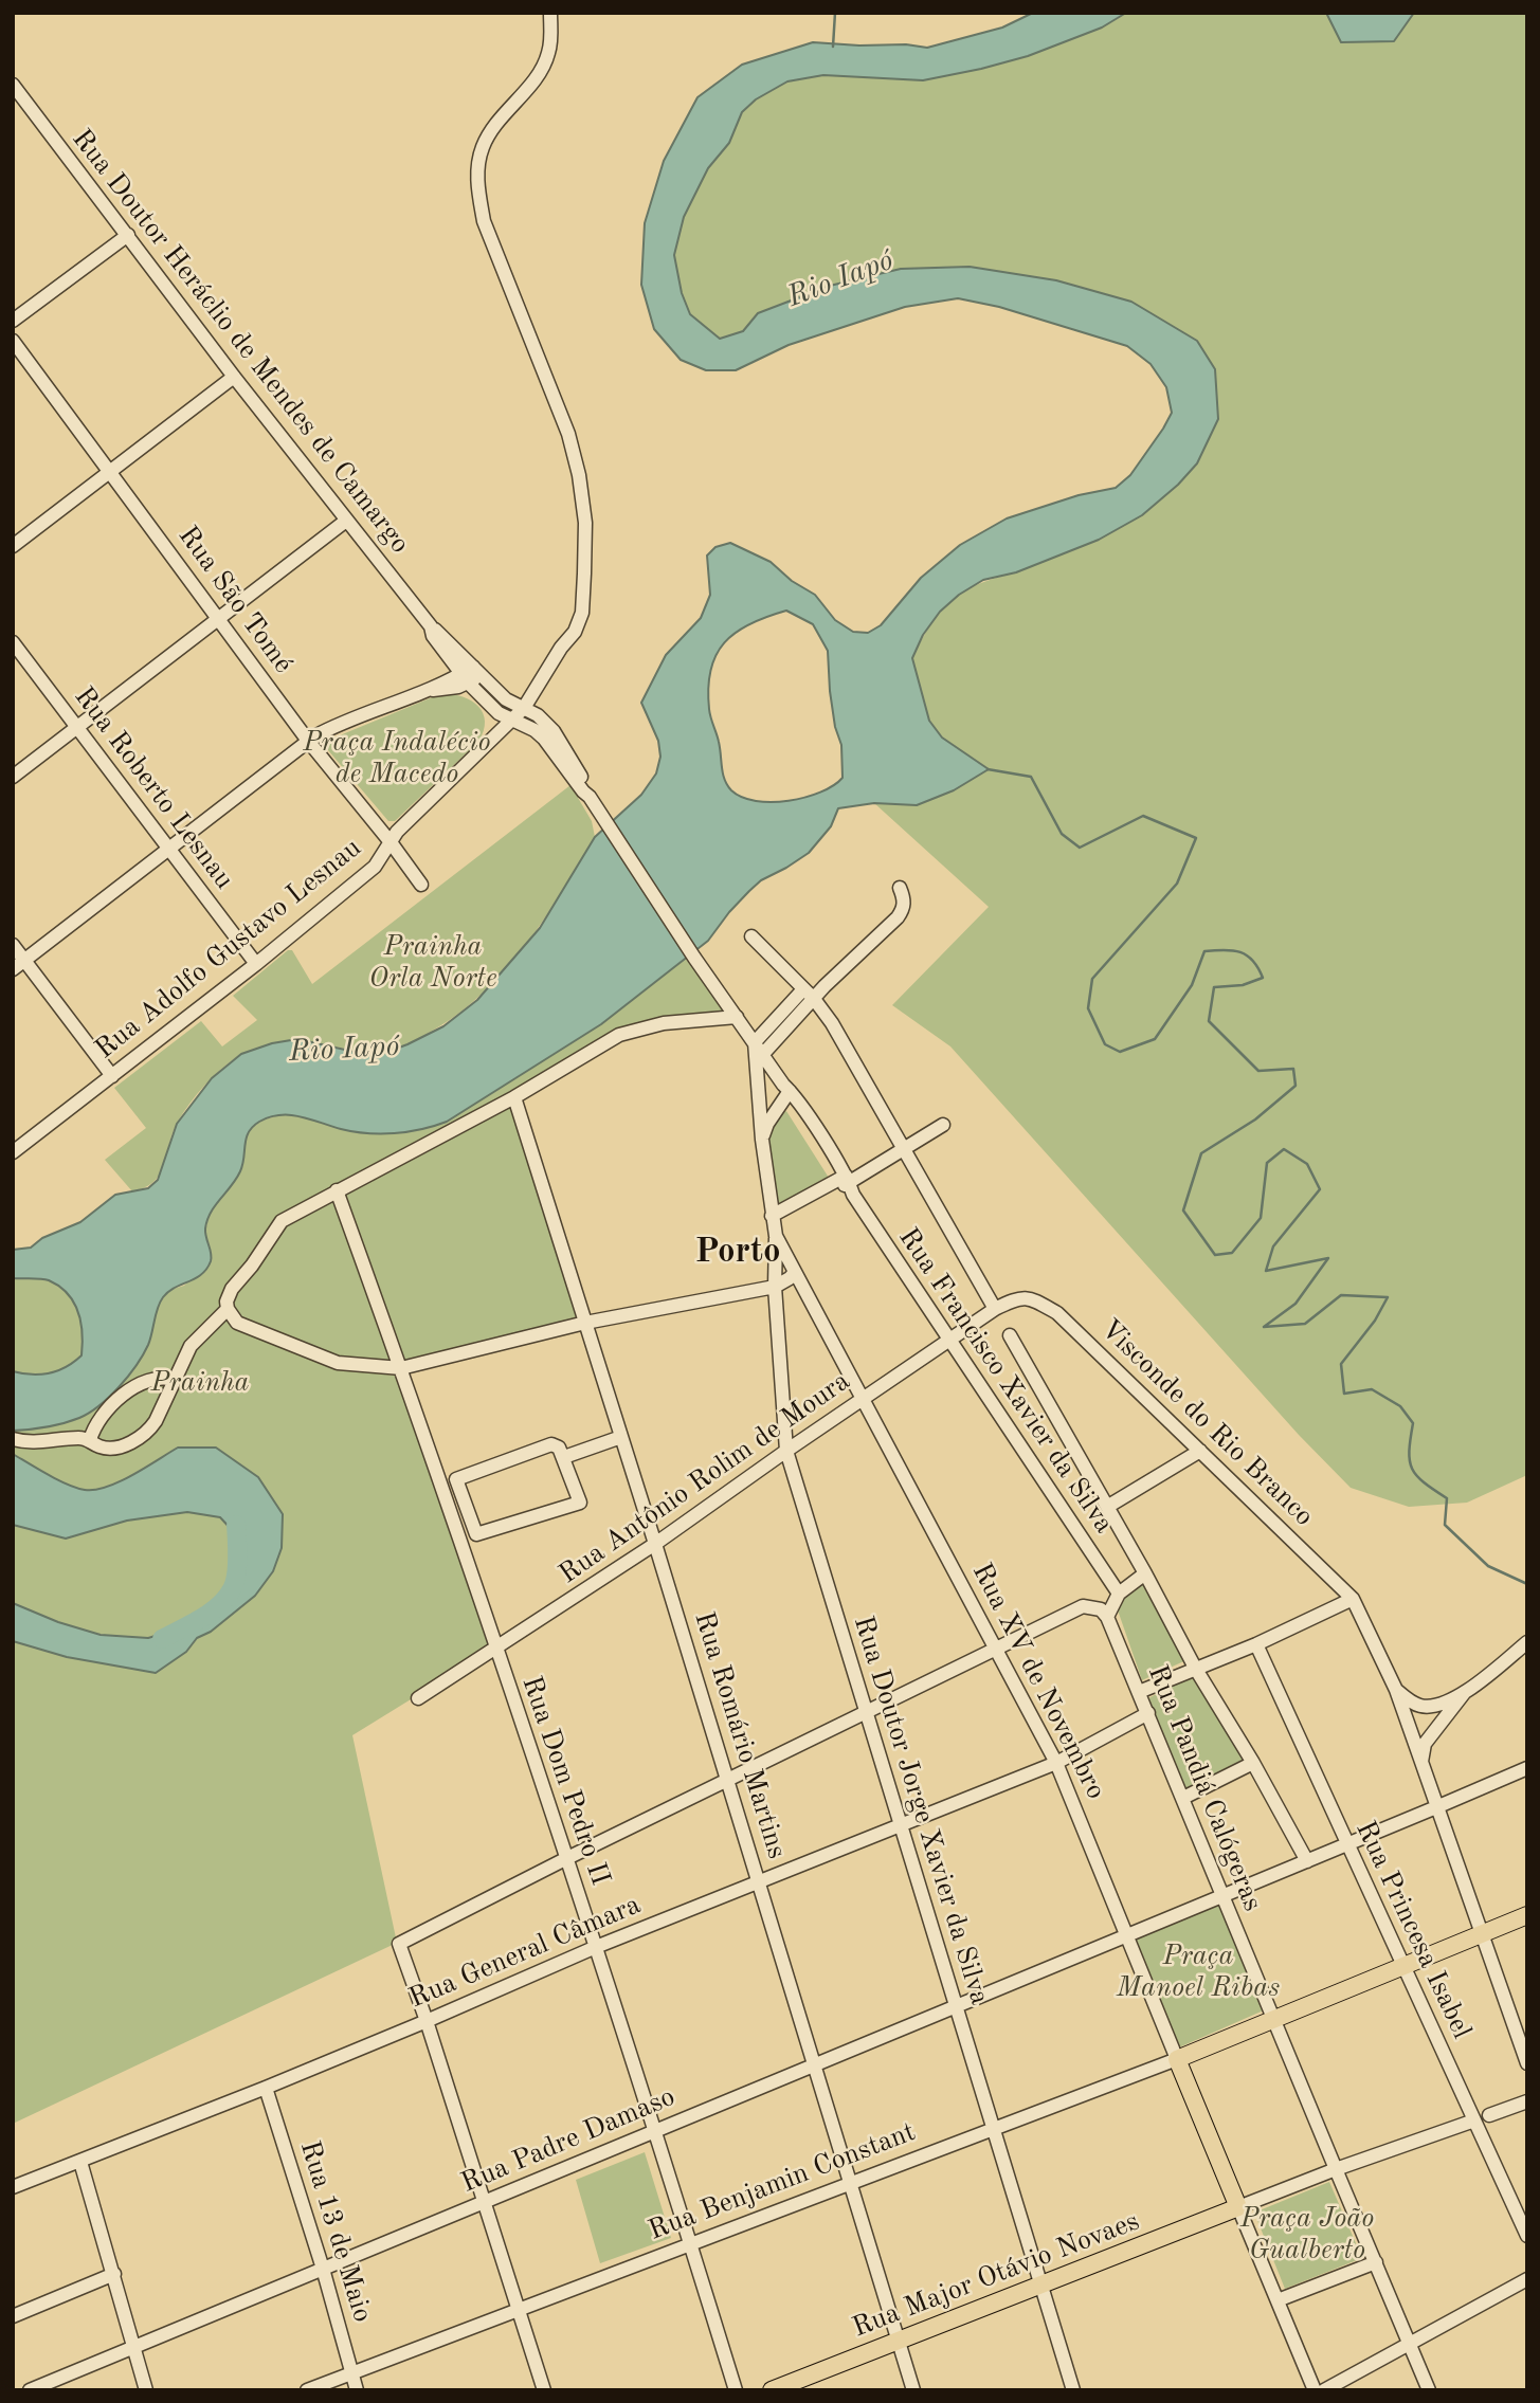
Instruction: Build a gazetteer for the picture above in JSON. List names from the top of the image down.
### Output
{
  "streets": {
    "main road": ["Rua XV de Novembro", "Rua Benjamin Constant", "Rua Major Otávio Novaes"],
    "street": [
      "Rua Doutor Heráclio de Mendes de Camargo",
      "Rua São Tomé",
      "Rua Roberto Lesnau",
      "Rua Adolfo Gustavo Lesnau",
      "Rua Francisco Xavier da Silva",
      "Visconde do Rio Branco",
      "Rua Antônio Rolim de Moura",
      "Rua Romário Martins",
      "Rua Dom Pedro II",
      "Rua Pandiá Calógeras",
      "Rua Doutor Jorge Xavier da Silva",
      "Rua Princesa Isabel",
      "Rua General Câmara",
      "Rua Padre Damaso",
      "Rua 13 de Maio"
    ]
  },
  "crossings": [
    ["Rua Doutor Heráclio de Mendes de Camargo", "Rua Adolfo Gustavo Lesnau"],
    ["Rua Doutor Heráclio de Mendes de Camargo", "Rua Francisco Xavier da Silva"],
    ["Rua São Tomé", "Rua Adolfo Gustavo Lesnau"],
    ["Rua Roberto Lesnau", "Rua Adolfo Gustavo Lesnau"],
    ["Rua Francisco Xavier da Silva", "Rua Antônio Rolim de Moura"],
    ["Rua Francisco Xavier da Silva", "Rua XV de Novembro"],
    ["Visconde do Rio Branco", "Rua Antônio Rolim de Moura"],
    ["Rua Antônio Rolim de Moura", "Rua XV de Novembro"],
    ["Rua Antônio Rolim de Moura", "Rua Romário Martins"],
    ["Rua Antônio Rolim de Moura", "Rua Dom Pedro II"],
    ["Rua Antônio Rolim de Moura", "Rua Doutor Jorge Xavier da Silva"],
    ["Rua XV de Novembro", "Rua Doutor Jorge Xavier da Silva"],
    ["Rua XV de Novembro", "Rua General Câmara"],
    ["Rua XV de Novembro", "Rua Padre Damaso"],
    ["Rua XV de Novembro", "Rua Benjamin Constant"],
    ["Rua XV de Novembro", "Rua Major Otávio Novaes"],
    ["Rua Romário Martins", "Rua General Câmara"],
    ["Rua Romário Martins", "Rua Padre Damaso"],
    ["Rua Romário Martins", "Rua Benjamin Constant"],
    ["Rua Romário Martins", "Rua Major Otávio Novaes"],
    ["Rua Dom Pedro II", "Rua General Câmara"],
    ["Rua Dom Pedro II", "Rua Padre Damaso"],
    ["Rua Dom Pedro II", "Rua Benjamin Constant"],
    ["Rua Pandiá Calógeras", "Rua General Câmara"],
    ["Rua Pandiá Calógeras", "Rua Benjamin Constant"],
    ["Rua Doutor Jorge Xavier da Silva", "Rua General Câmara"],
    ["Rua Doutor Jorge Xavier da Silva", "Rua Padre Damaso"],
    ["Rua Doutor Jorge Xavier da Silva", "Rua Benjamin Constant"],
    ["Rua Doutor Jorge Xavier da Silva", "Rua Major Otávio Novaes"],
    ["Rua Princesa Isabel", "Rua Benjamin Constant"],
    ["Rua General Câmara", "Rua 13 de Maio"],
    ["Rua Padre Damaso", "Rua 13 de Maio"],
    ["Rua Benjamin Constant", "Rua 13 de Maio"]
  ],
  "districts": ["Porto"],
  "water": ["Rio Iapó"],
  "parks": [
    "Praça Indalécio de Macedo",
    "Prainha Orla Norte",
    "Prainha",
    "Praça Manoel Ribas",
    "Praça João Gualberto"
  ]
}
